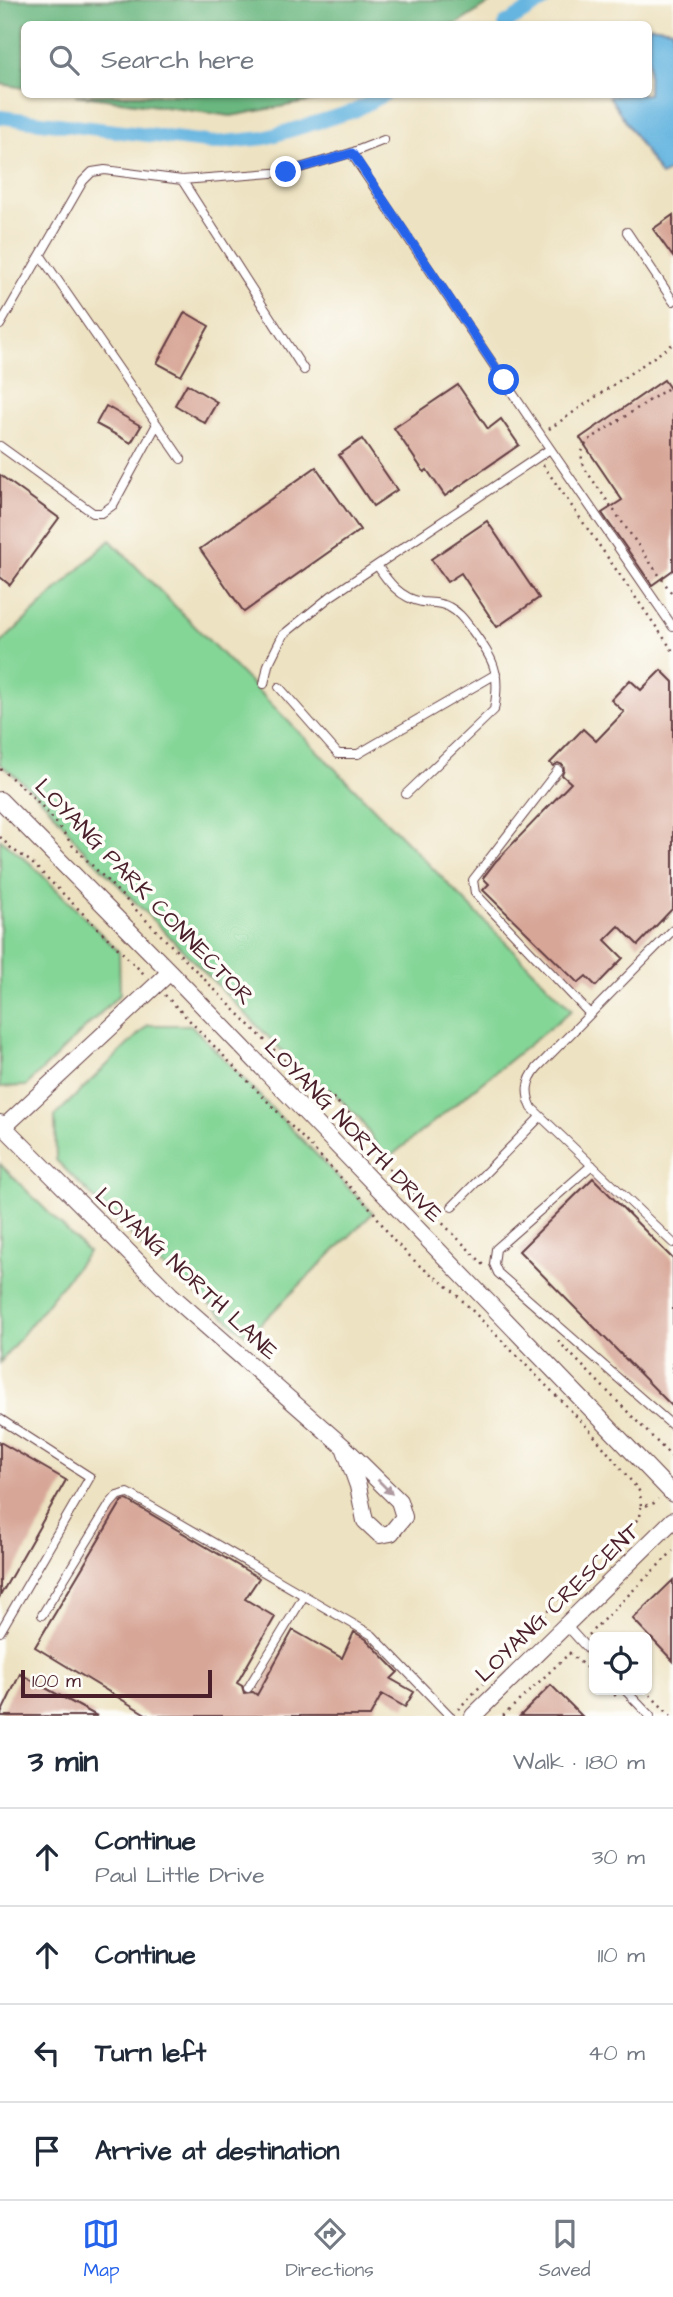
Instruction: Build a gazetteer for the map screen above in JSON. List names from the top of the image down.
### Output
{
  "streets": {
    "street": ["LOYANG NORTH DRIVE", "LOYANG NORTH LANE", "LOYANG CRESCENT"],
    "path": ["LOYANG PARK CONNECTOR"]
  },
  "crossings": [
    ["LOYANG NORTH DRIVE", "LOYANG NORTH LANE"]
  ],
  "scale_bar": "100 m",
  "page": {
    "search": "Search here",
    "scale": "100 m",
    "heading": ["3 min", "Walk · 180 m"],
    "list": [
      ["Continue", "Paul Little Drive", "30 m"],
      ["Continue", "110 m"],
      ["Turn left", "40 m"],
      "Arrive at destination"
    ],
    "nav": ["Map", "Directions", "Saved"]
  }
}
